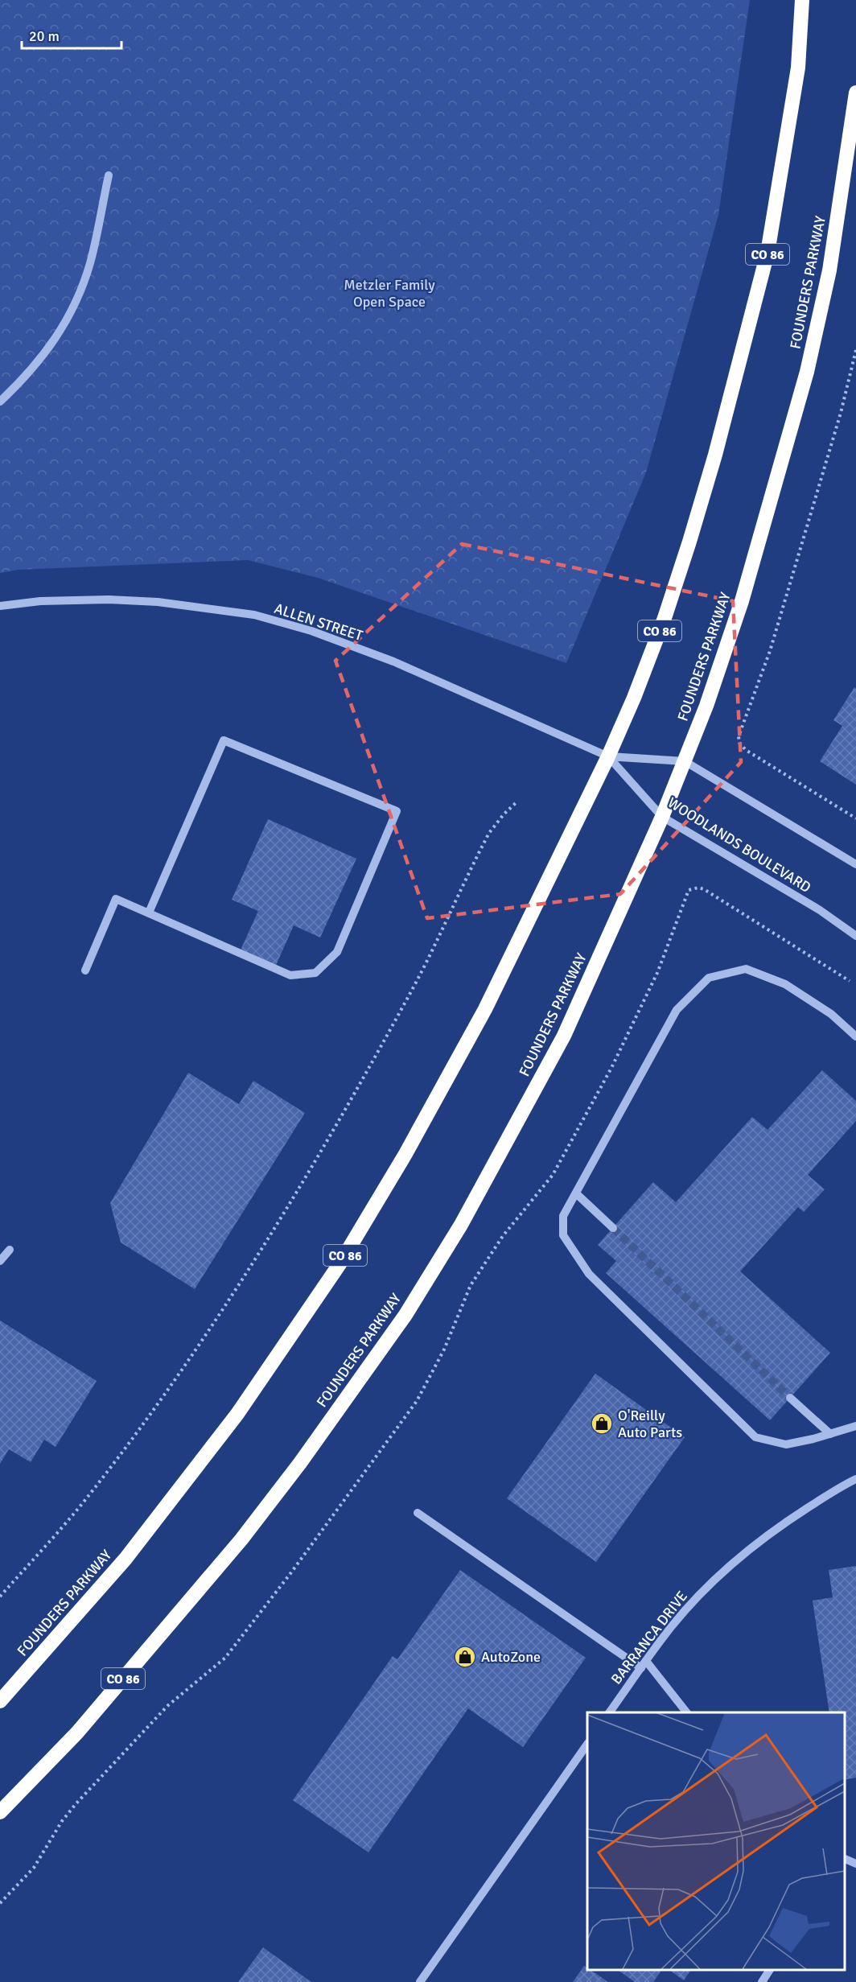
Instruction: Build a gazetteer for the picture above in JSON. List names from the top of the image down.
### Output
{
  "streets": {
    "highway": ["CO 86", "FOUNDERS PARKWAY"],
    "street": ["ALLEN STREET", "WOODLANDS BOULEVARD", "BARRANCA DRIVE"]
  },
  "crossings": [
    ["FOUNDERS PARKWAY", "ALLEN STREET"],
    ["FOUNDERS PARKWAY", "WOODLANDS BOULEVARD"],
    ["ALLEN STREET", "WOODLANDS BOULEVARD"]
  ],
  "parks": ["Metzler Family Open Space"],
  "places": {
    "shop": ["O'Reilly Auto Parts", "AutoZone"]
  },
  "scale_bar": "20 m"
}
